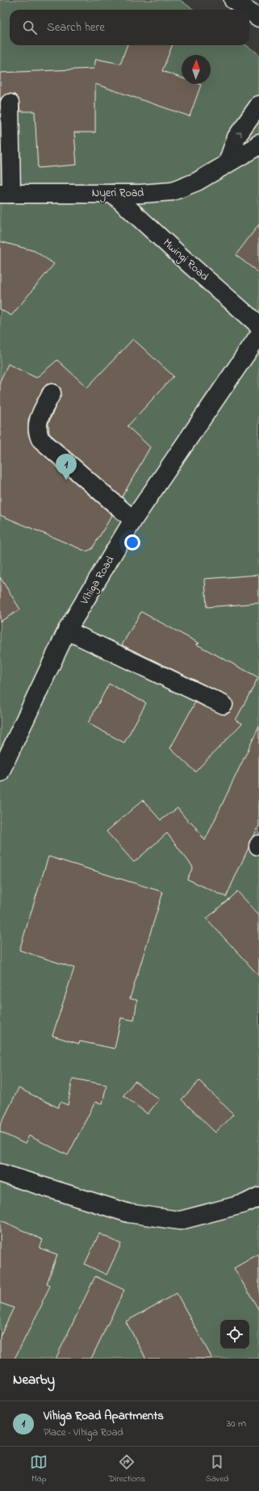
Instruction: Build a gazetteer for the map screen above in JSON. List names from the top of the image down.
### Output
{
  "streets": {
    "street": ["Nyeri Road", "Mwingi Road", "Vihiga Road"]
  },
  "crossings": [
    ["Nyeri Road", "Mwingi Road"]
  ],
  "north": "top",
  "page": {
    "search": "Search here",
    "pins": "1",
    "heading": "Nearby",
    "list": [
      {
        "mark": "1",
        "name": "Vihiga Road Apartments",
        "note": "Place · Vihiga Road",
        "value": "30 m"
      }
    ],
    "nav": ["Map", "Directions", "Saved"]
  }
}
